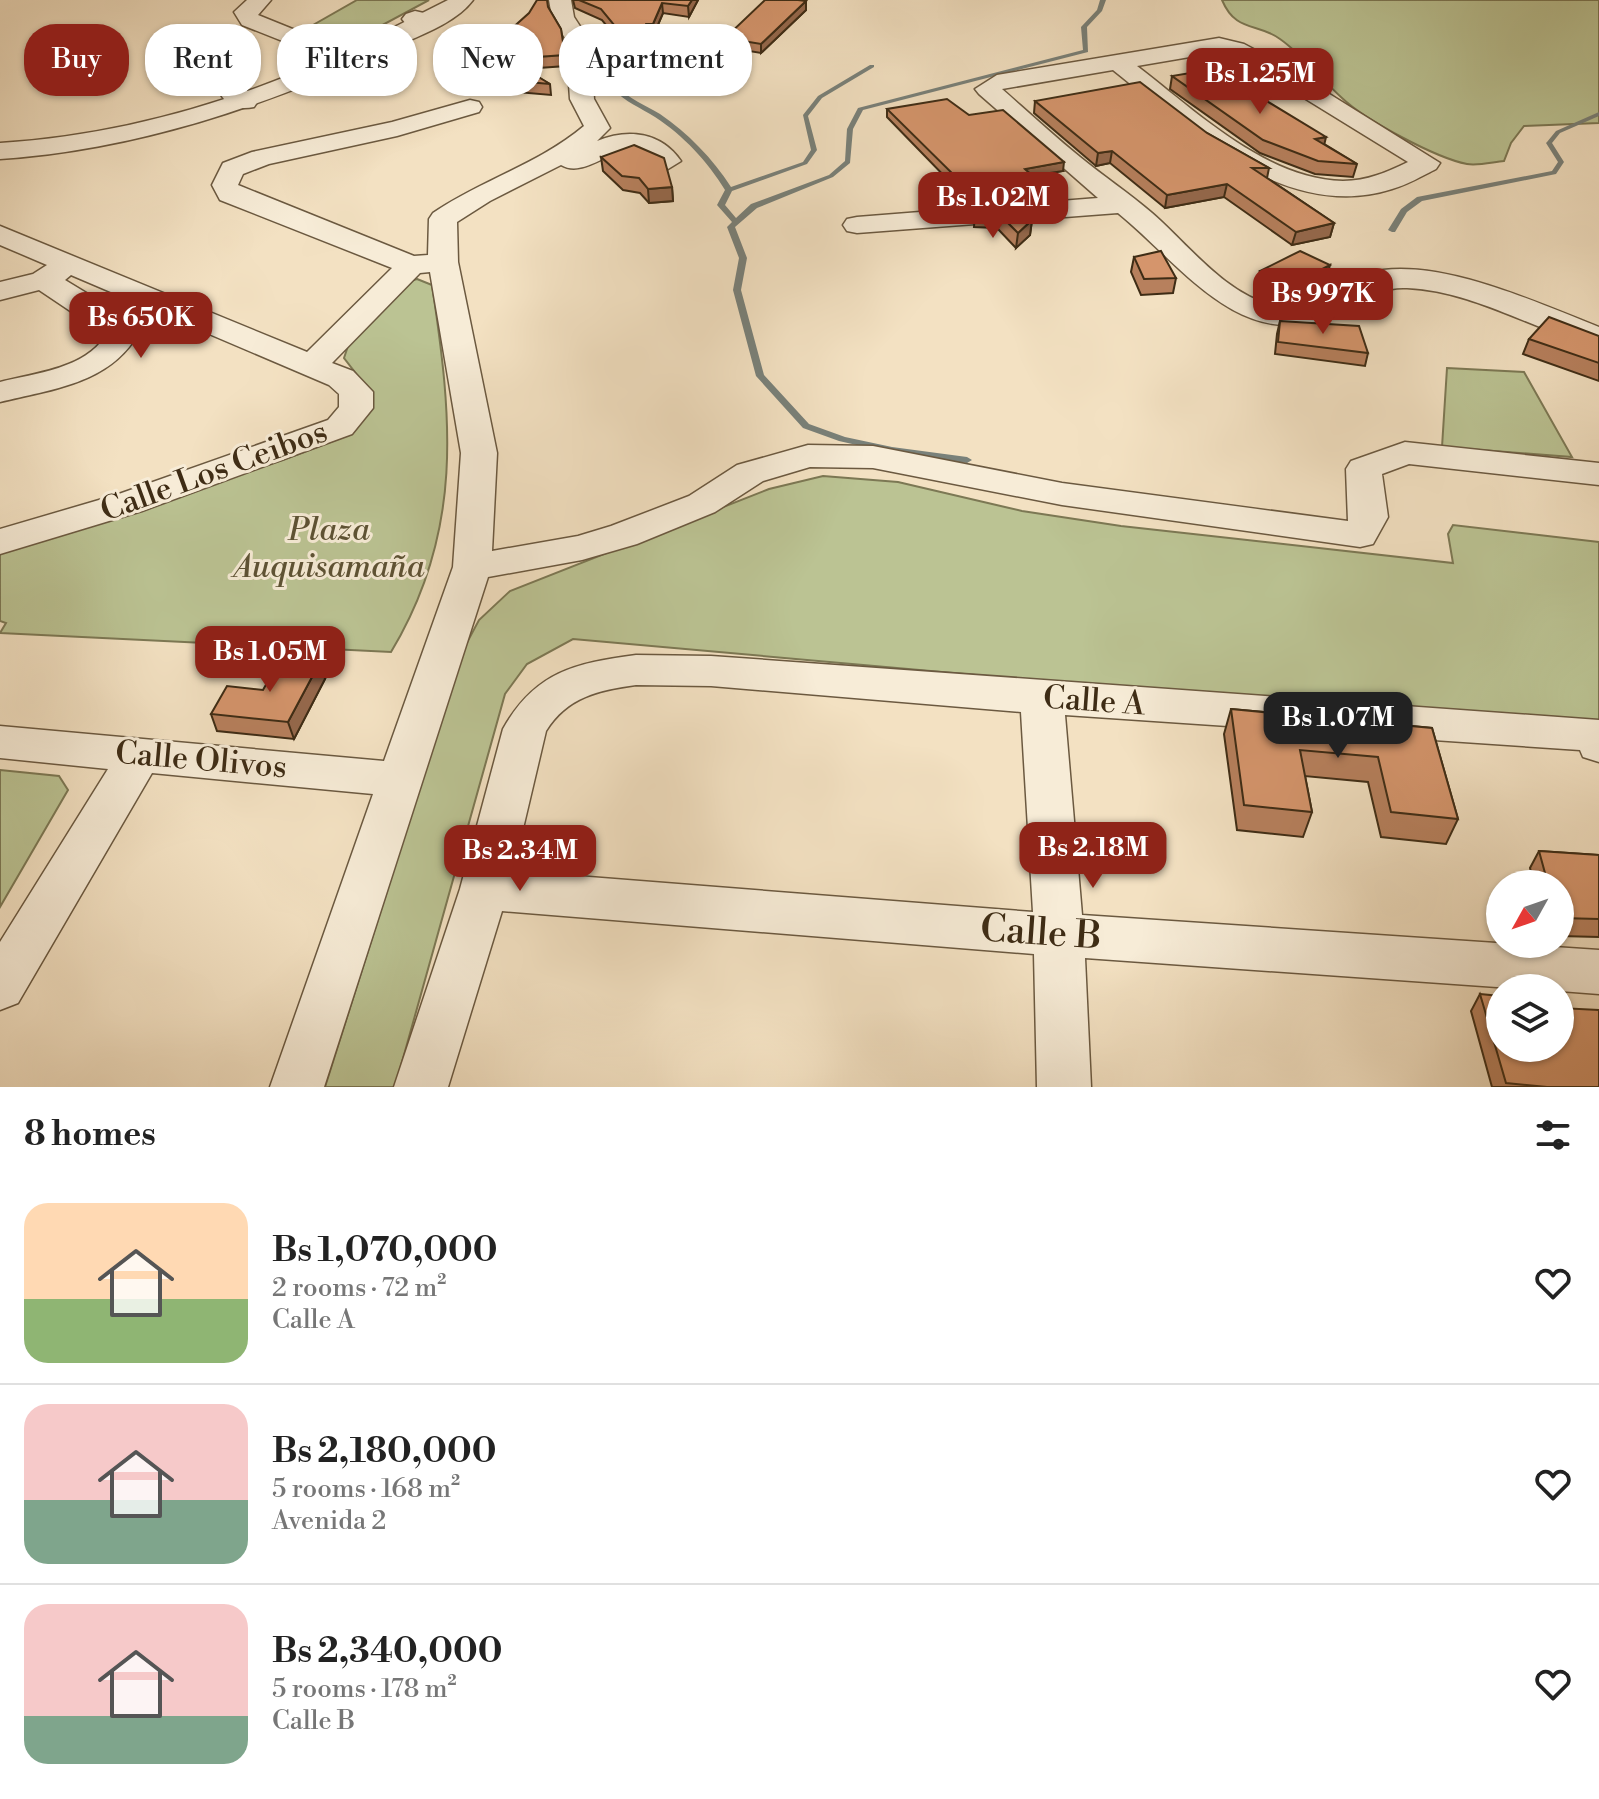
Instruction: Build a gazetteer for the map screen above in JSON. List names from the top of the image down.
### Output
{
  "streets": {
    "street": [
      "Calle Los Ceibos",
      "Calle A",
      "Calle Olivos",
      "Calle B"
    ]
  },
  "crossings": [
    ["Calle A", "Calle B"]
  ],
  "parks": ["Plaza Auquisamaña"],
  "north": "bottom left",
  "page": {
    "chip": [
      "Buy",
      "Rent",
      "Filters",
      "New",
      "Apartment"
    ],
    "price": [
      "Bs 1.25M",
      "Bs 1.02M",
      "Bs 997K",
      "Bs 650K",
      "Bs 1.05M",
      "Bs 1.07M",
      "Bs 2.18M",
      "Bs 2.34M"
    ],
    "heading": "8 homes",
    "list": [
      {
        "name": "Bs 1,070,000",
        "note": "2 rooms · 72 m² · Calle A"
      },
      {
        "name": "Bs 2,180,000",
        "note": "5 rooms · 168 m² · Avenida 2"
      },
      {
        "name": "Bs 2,340,000",
        "note": "5 rooms · 178 m² · Calle B"
      }
    ]
  }
}
